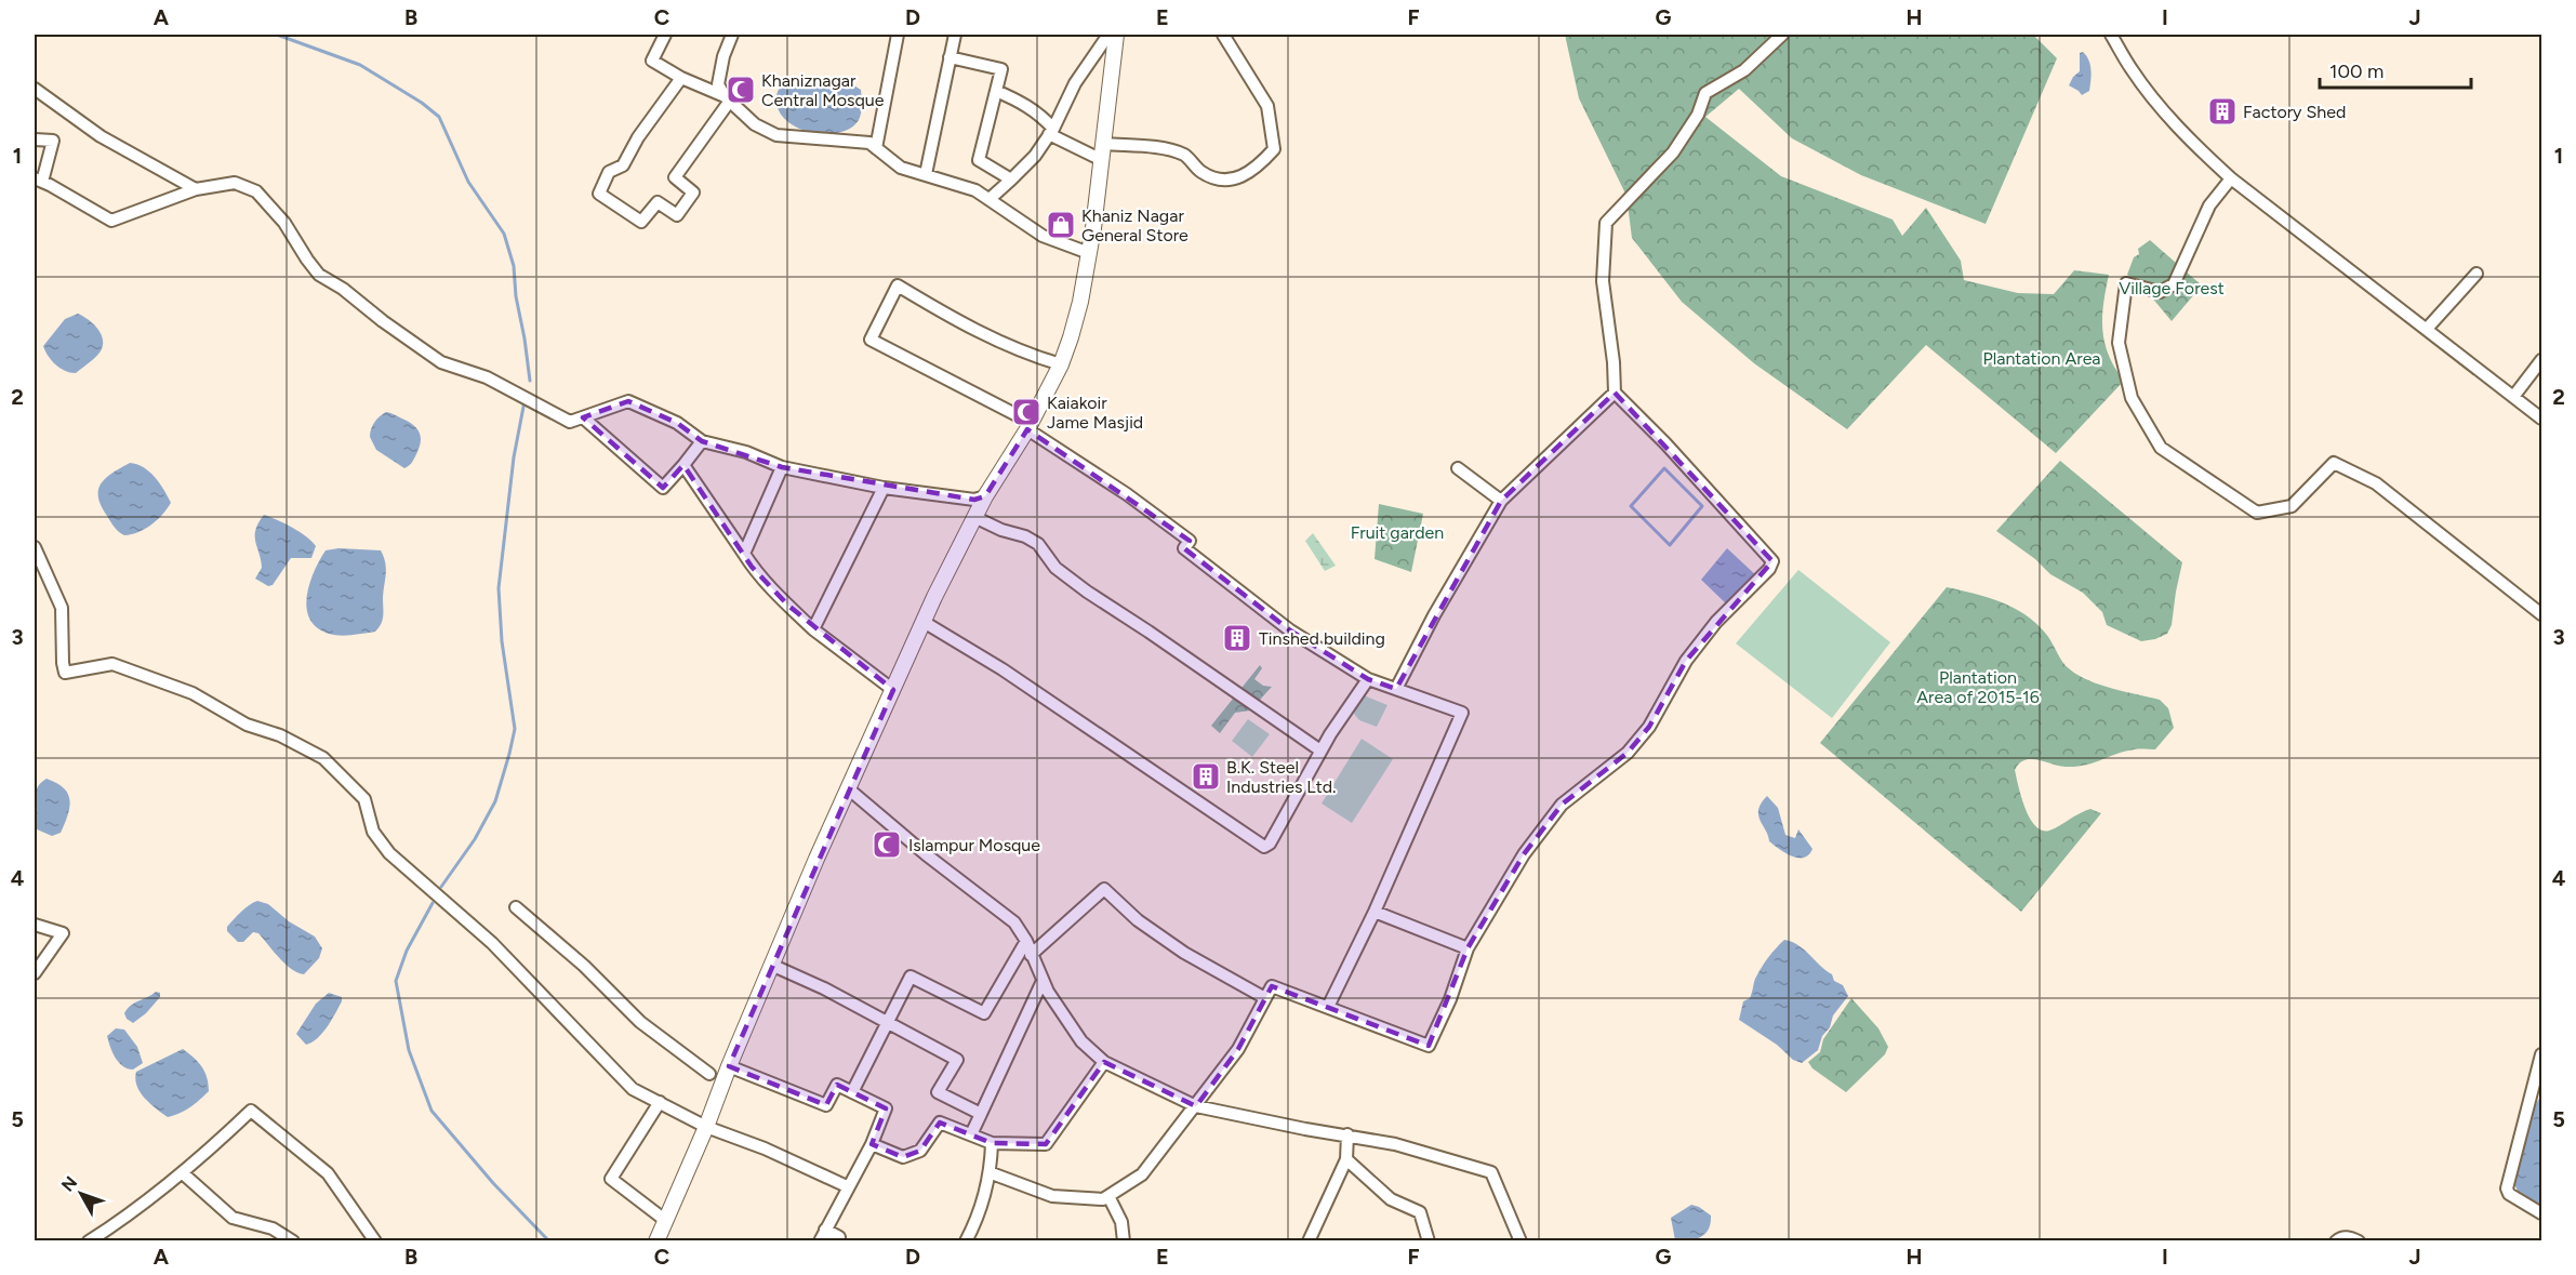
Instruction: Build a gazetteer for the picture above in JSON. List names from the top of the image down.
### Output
{
  "parks": [
    "Village Forest",
    "Plantation Area",
    "Fruit garden",
    "Plantation Area of 2015-16"
  ],
  "places": {
    "mosque": ["Khaniznagar Central Mosque", "Kaiakoir Jame Masjid", "Islampur Mosque"],
    "building": ["Factory Shed", "Tinshed building", "B.K. Steel Industries Ltd."],
    "shop": ["Khaniz Nagar General Store"]
  },
  "scale_bar": "100 m",
  "north": "top left",
  "grid": {
    "columns": [
      "A",
      "B",
      "C",
      "D",
      "E",
      "F",
      "G",
      "H",
      "I",
      "J"
    ],
    "rows": [
      "1",
      "2",
      "3",
      "4",
      "5"
    ]
  }
}
